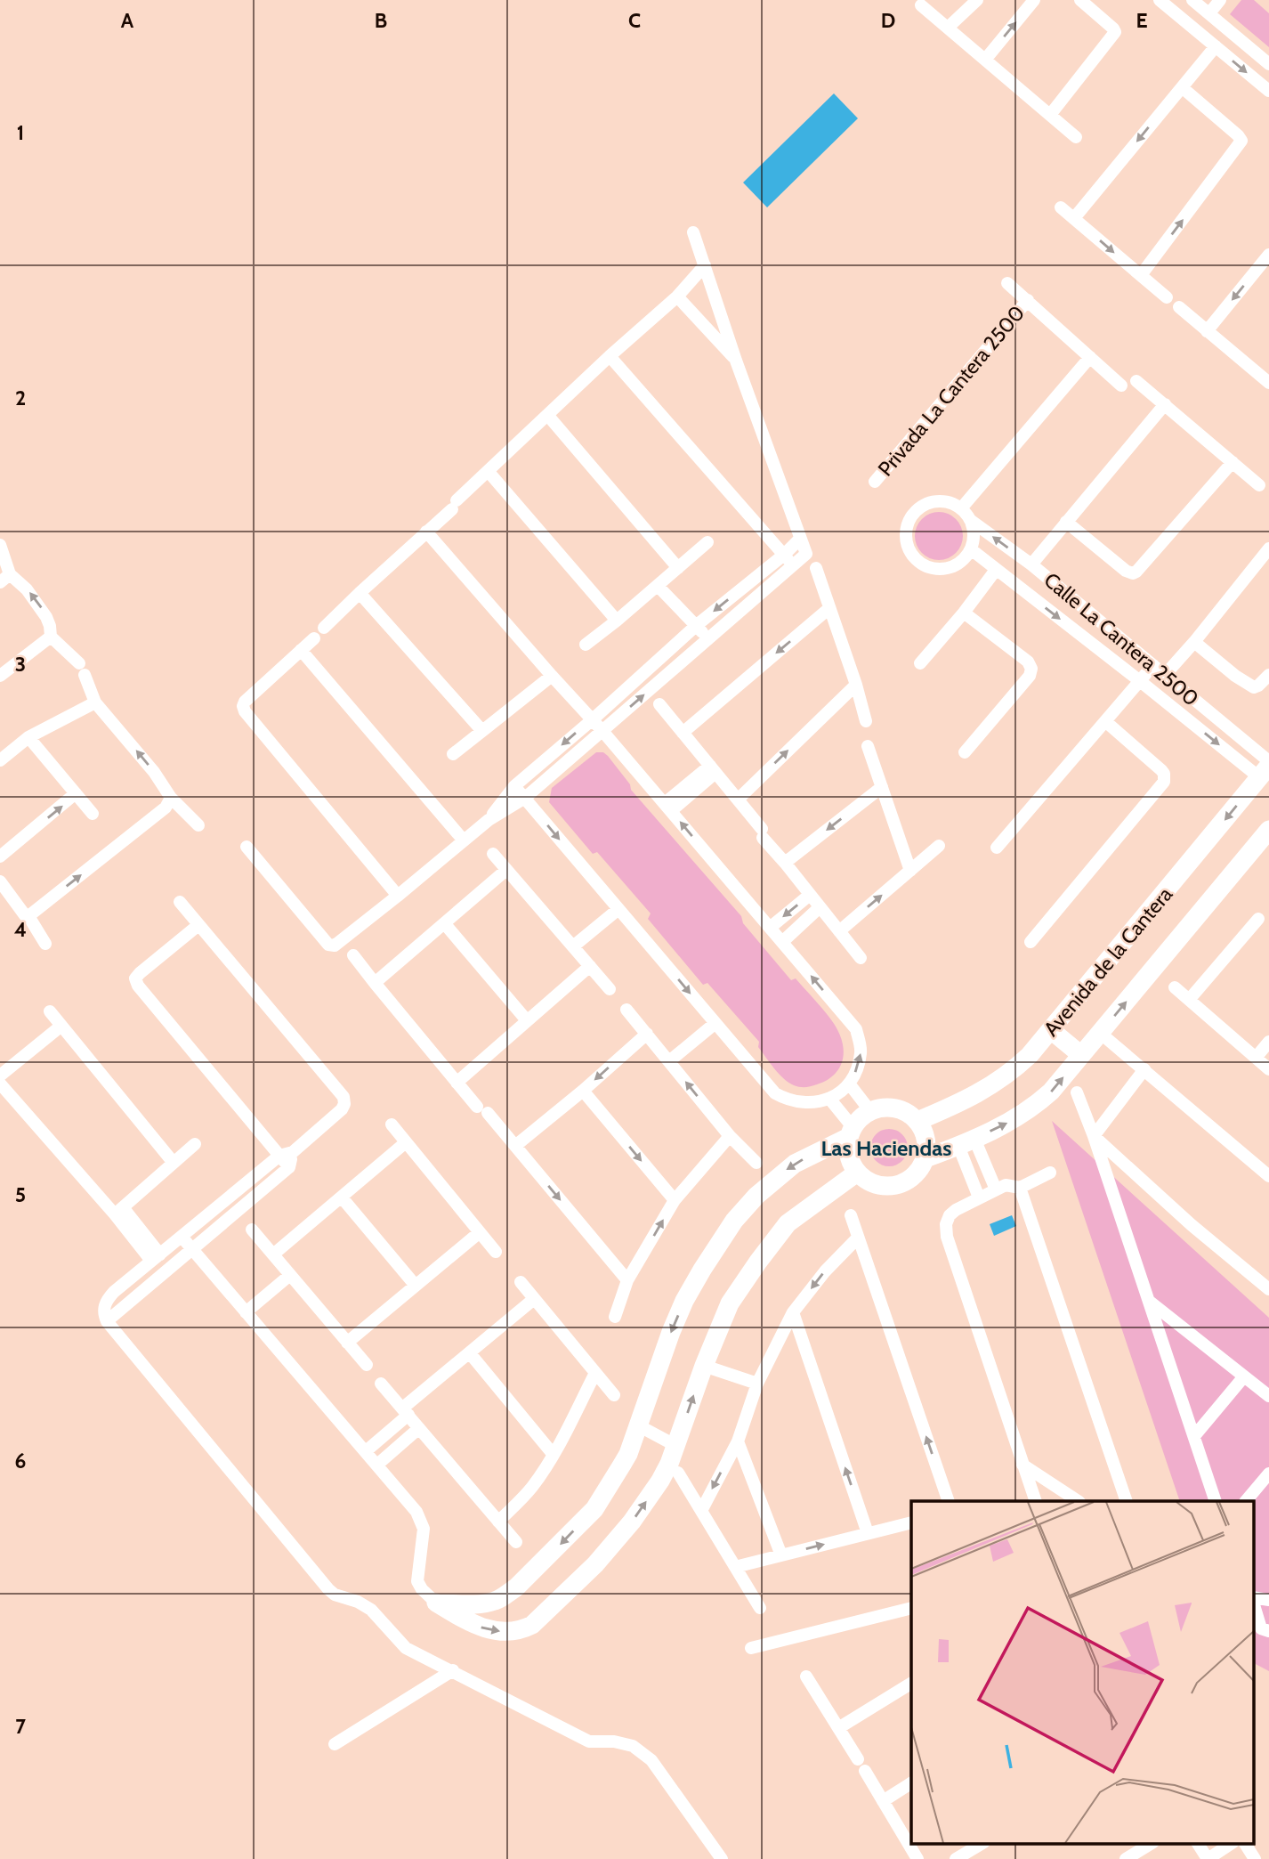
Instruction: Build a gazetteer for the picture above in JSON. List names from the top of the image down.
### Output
{
  "streets": {
    "street": ["Privada La Cantera 2500", "Calle La Cantera 2500", "Avenida de la Cantera"]
  },
  "crossings": [
    ["Calle La Cantera 2500", "Avenida de la Cantera"]
  ],
  "districts": ["Las Haciendas"],
  "grid": {
    "columns": [
      "A",
      "B",
      "C",
      "D",
      "E"
    ],
    "rows": [
      "1",
      "2",
      "3",
      "4",
      "5",
      "6",
      "7"
    ]
  }
}
